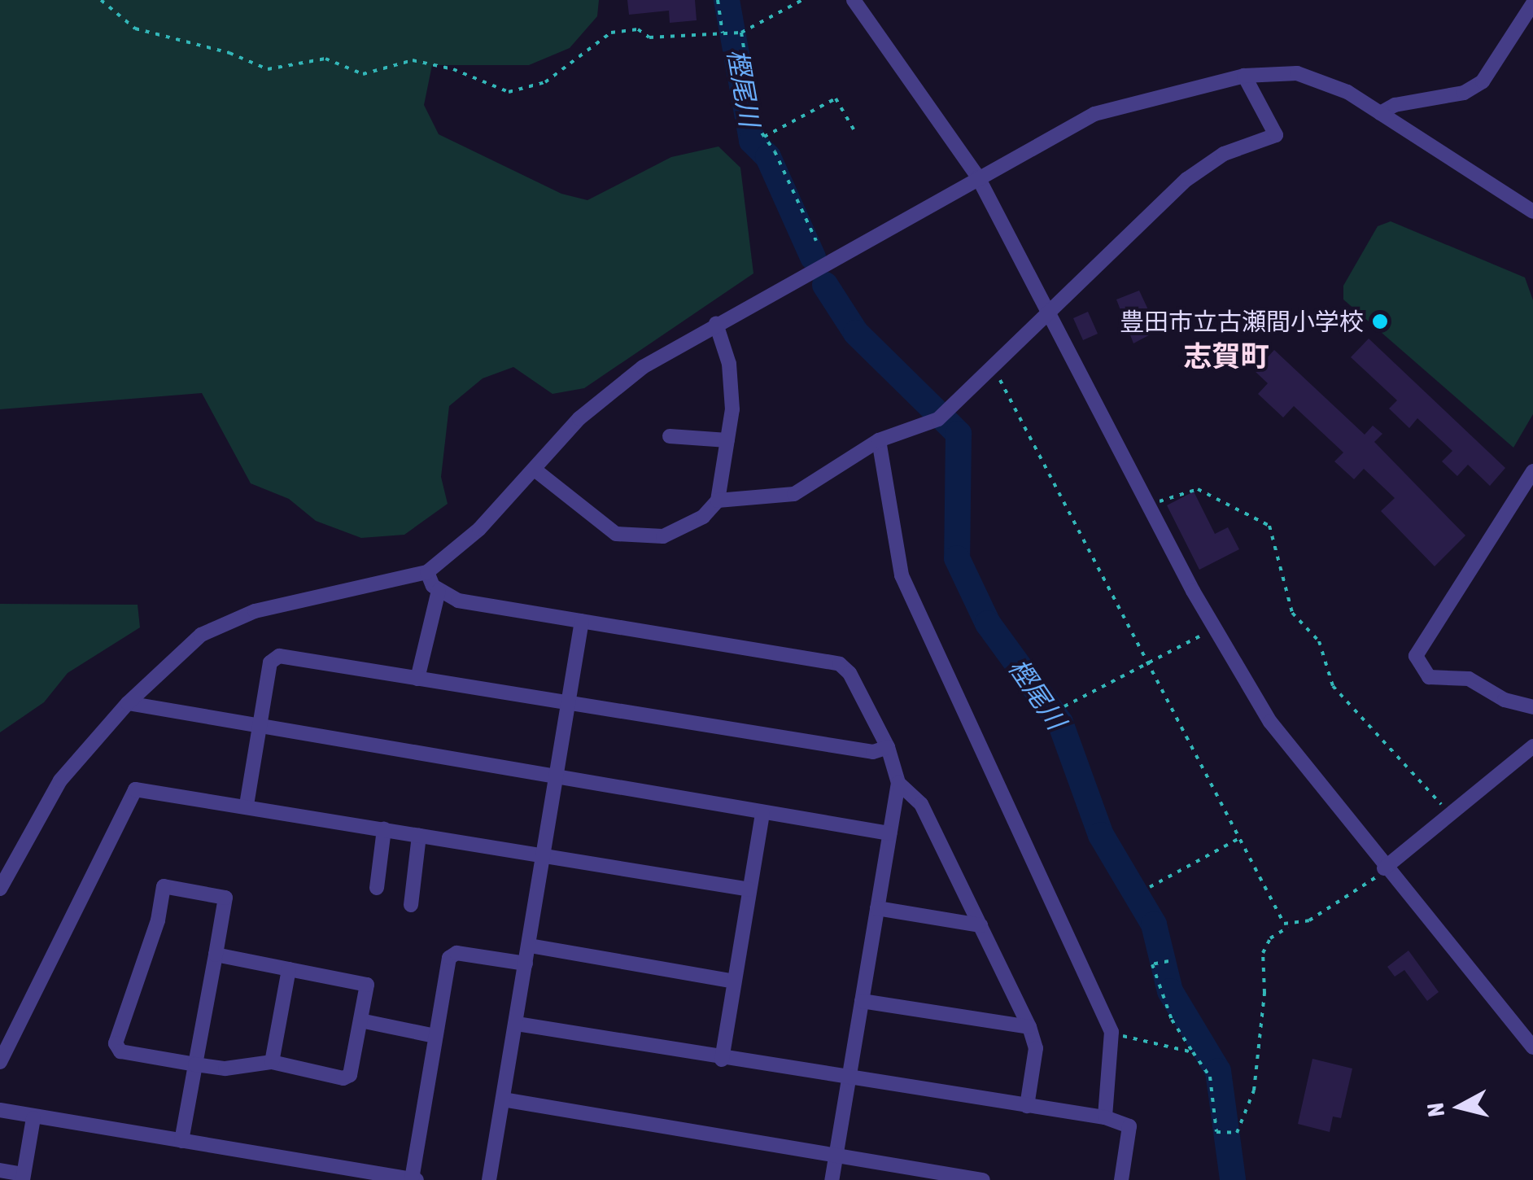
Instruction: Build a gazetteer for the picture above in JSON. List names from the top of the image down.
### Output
{
  "districts": ["志賀町"],
  "water": ["樫尾川"],
  "places": ["豊田市立古瀬間小学校"],
  "north": "left"
}
